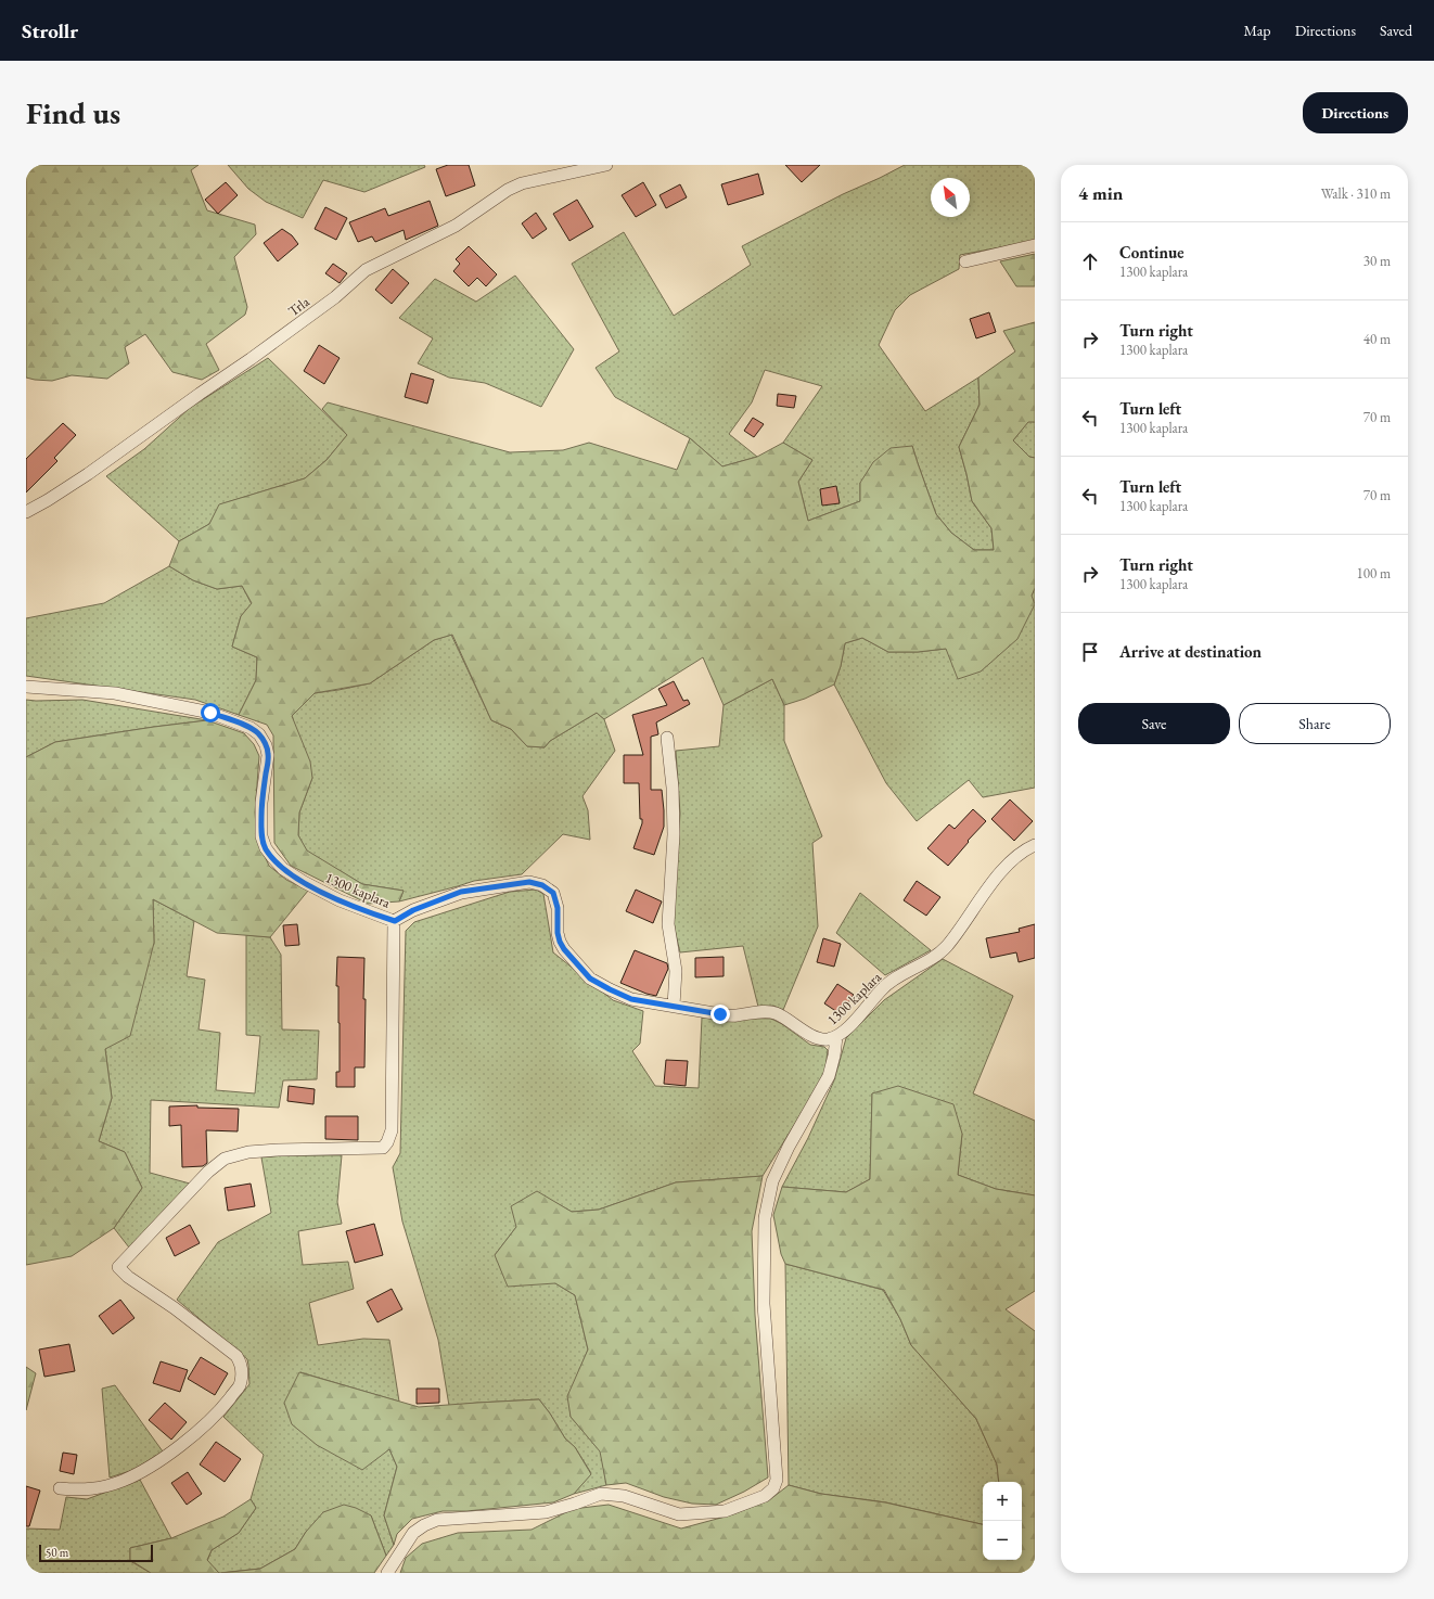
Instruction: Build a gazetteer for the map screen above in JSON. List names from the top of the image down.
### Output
{
  "streets": {
    "street": ["Trla", "1300 kaplara"]
  },
  "scale_bar": "50 m",
  "north": "top left",
  "page": {
    "header": "Strollr",
    "nav": ["Map", "Directions", "Saved"],
    "buttons": [
      "Directions",
      ["Save", "Share"]
    ],
    "title": "Find us",
    "heading": ["4 min", "Walk · 310 m"],
    "list": [
      ["Continue", "1300 kaplara", "30 m"],
      ["Turn right", "1300 kaplara", "40 m"],
      ["Turn left", "1300 kaplara", "70 m"],
      ["Turn left", "1300 kaplara", "70 m"],
      ["Turn right", "1300 kaplara", "100 m"],
      "Arrive at destination"
    ],
    "map_buttons": ["+", "−"],
    "scale": "50 m"
  }
}
